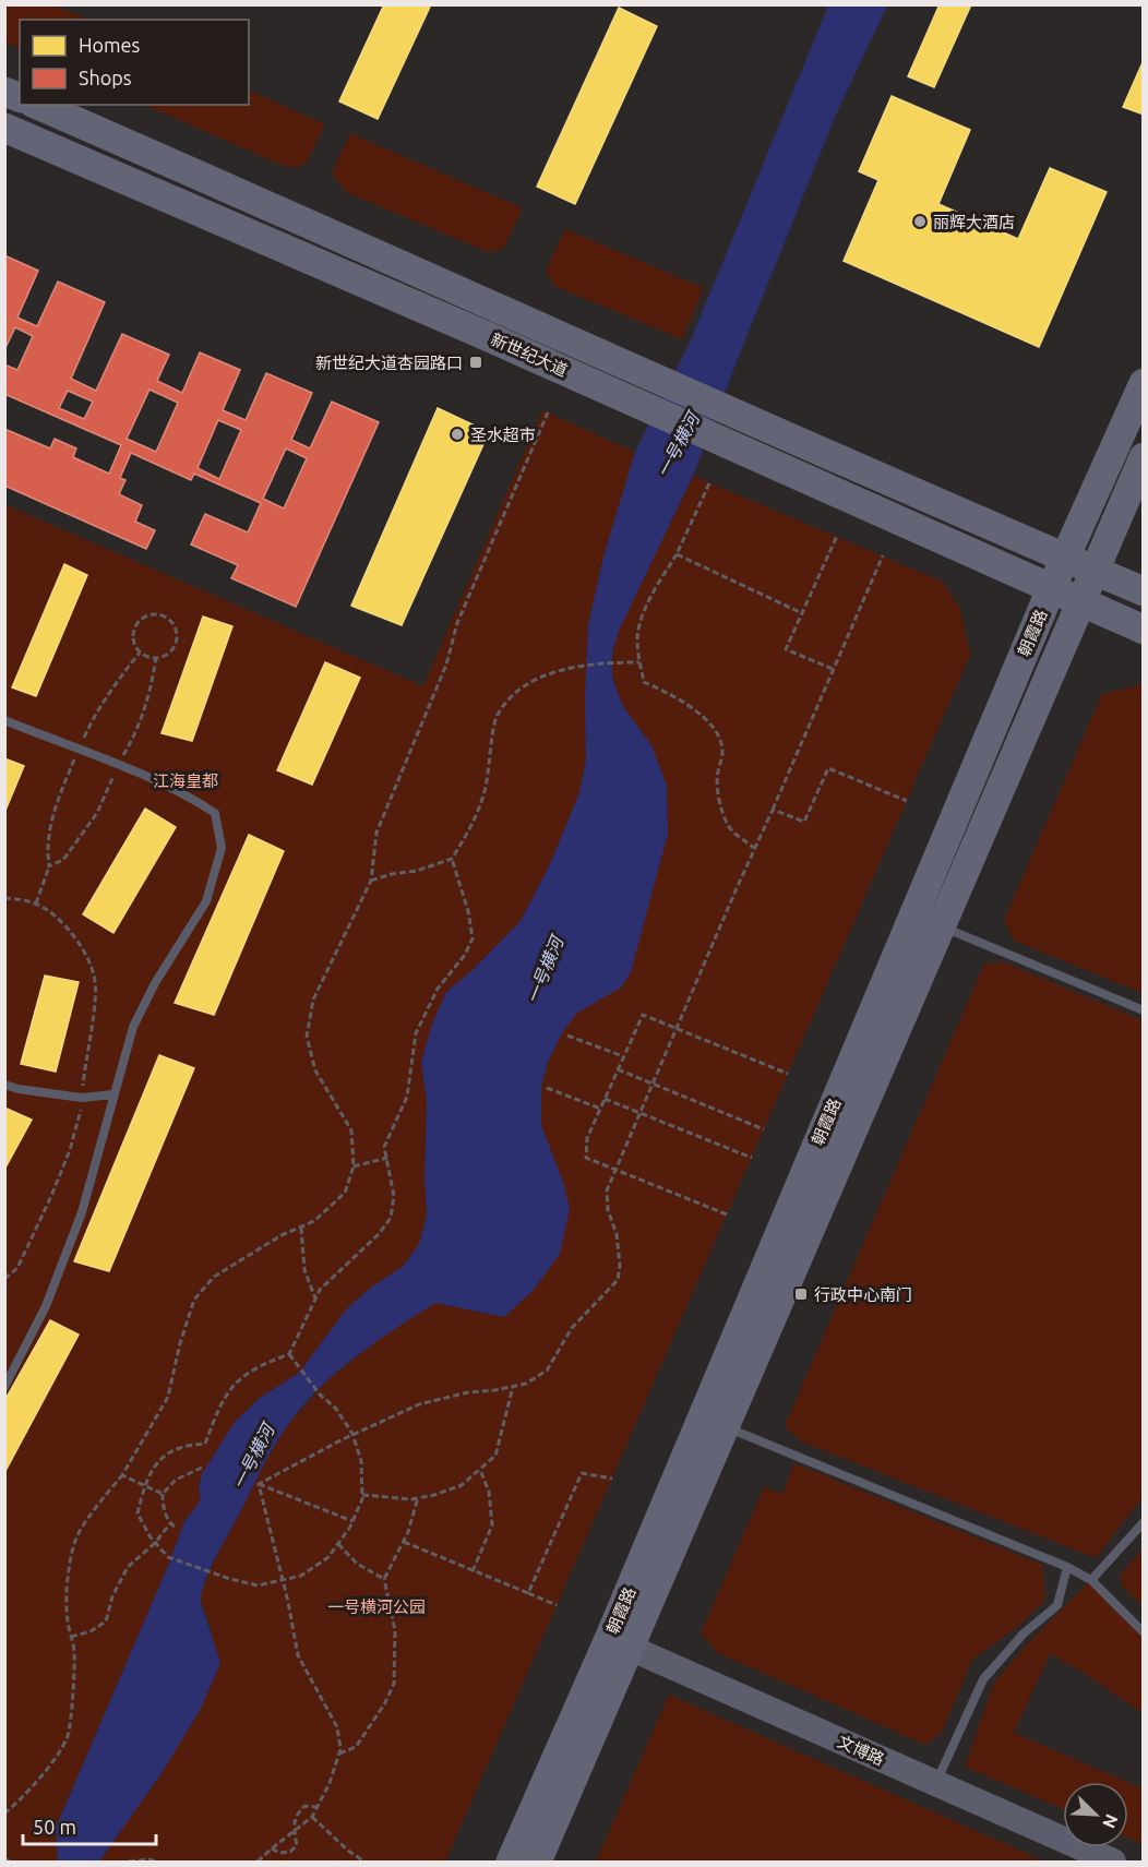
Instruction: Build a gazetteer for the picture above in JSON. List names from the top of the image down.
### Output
{
  "streets": {
    "main road": ["新世纪大道", "朝霞路"],
    "street": ["文博路"]
  },
  "crossings": [
    ["新世纪大道", "朝霞路"],
    ["朝霞路", "文博路"]
  ],
  "water": ["一号横河"],
  "parks": ["江海皇都", "一号横河公园"],
  "places": {
    "other": ["丽辉大酒店", "圣水超市"],
    "transit": ["新世纪大道杏园路口", "行政中心南门"]
  },
  "legend": ["Homes", "Shops"],
  "scale_bar": "50 m",
  "north": "bottom right"
}
